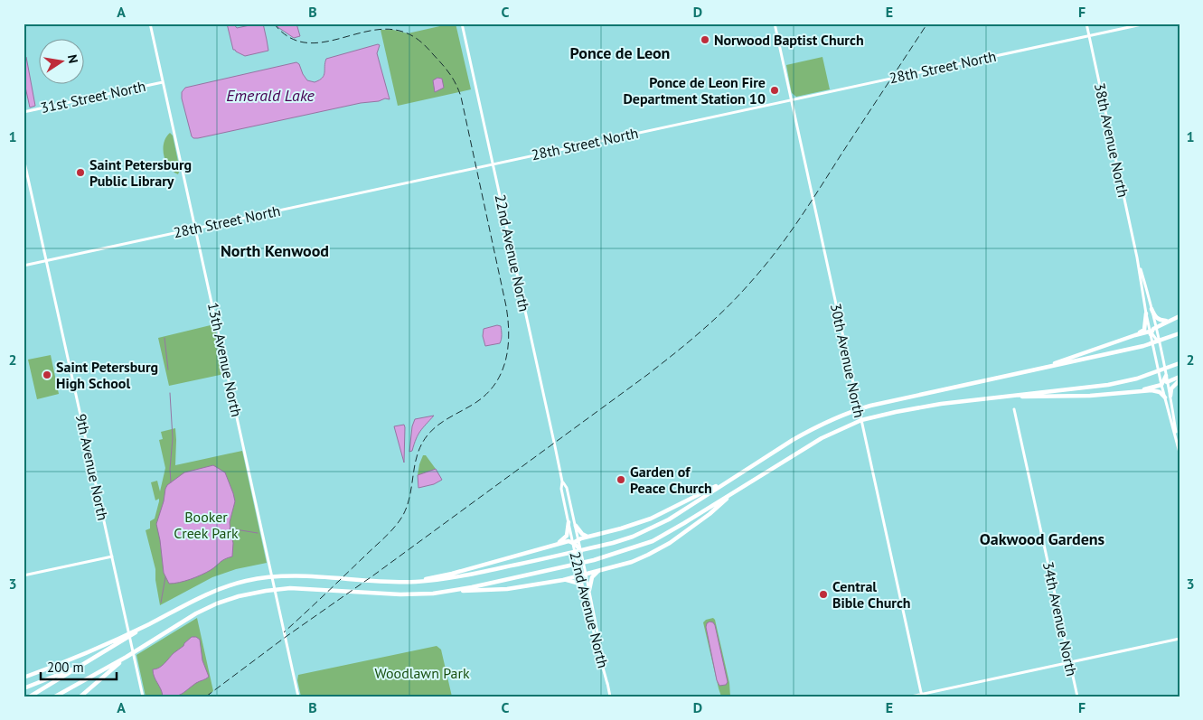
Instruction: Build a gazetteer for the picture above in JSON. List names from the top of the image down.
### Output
{
  "streets": {
    "street": [
      "28th Street North",
      "31st Street North",
      "38th Avenue North",
      "22nd Avenue North",
      "13th Avenue North",
      "30th Avenue North",
      "9th Avenue North",
      "34th Avenue North"
    ]
  },
  "crossings": [
    ["28th Street North", "38th Avenue North"],
    ["28th Street North", "22nd Avenue North"],
    ["28th Street North", "13th Avenue North"],
    ["28th Street North", "30th Avenue North"],
    ["28th Street North", "9th Avenue North"],
    ["31st Street North", "13th Avenue North"]
  ],
  "districts": ["Ponce de Leon", "North Kenwood", "Oakwood Gardens"],
  "water": ["Emerald Lake"],
  "parks": ["Booker Creek Park", "Woodlawn Park"],
  "places": [
    "Norwood Baptist Church",
    "Ponce de Leon Fire Department Station 10",
    "Saint Petersburg Public Library",
    "Saint Petersburg High School",
    "Garden of Peace Church",
    "Central Bible Church"
  ],
  "scale_bar": "200 m",
  "north": "right",
  "grid": {
    "columns": [
      "A",
      "B",
      "C",
      "D",
      "E",
      "F"
    ],
    "rows": ["1", "2", "3"]
  }
}
